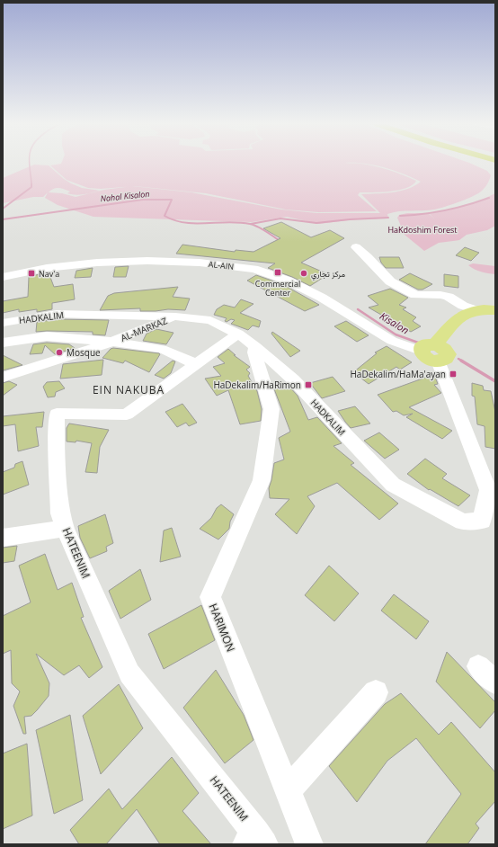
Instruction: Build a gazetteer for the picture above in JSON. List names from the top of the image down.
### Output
{
  "streets": {
    "street": [
      "AL-AIN",
      "HADKALIM",
      "AL-MARKAZ",
      "HATEENIM",
      "HARIMON"
    ]
  },
  "crossings": [
    ["AL-AIN", "HADKALIM"],
    ["HADKALIM", "AL-MARKAZ"],
    ["HADKALIM", "HATEENIM"],
    ["HADKALIM", "HARIMON"],
    ["HATEENIM", "HARIMON"]
  ],
  "districts": ["EIN NAKUBA"],
  "water": ["Nahal Kisalon", "Kisalon"],
  "parks": ["HaKdoshim Forest"],
  "places": {
    "transit": [
      "Commercial Center",
      "Nav'a",
      "HaDekalim/HaMa'ayan",
      "HaDekalim/HaRimon"
    ],
    "other": ["مركز تجاري", "Mosque"]
  }
}
